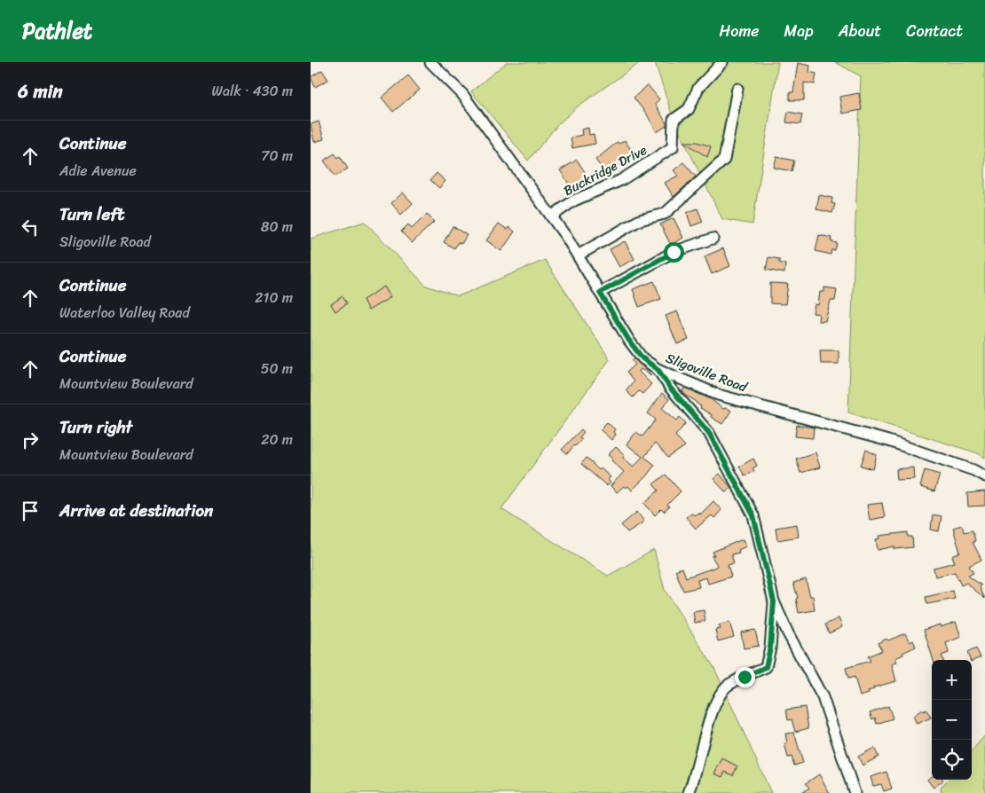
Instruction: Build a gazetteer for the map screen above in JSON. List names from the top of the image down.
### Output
{
  "streets": {
    "street": ["Buckridge Drive", "Sligoville Road"]
  },
  "crossings": [
    ["Buckridge Drive", "Sligoville Road"]
  ],
  "page": {
    "header": "Pathlet",
    "nav": [
      "Home",
      "Map",
      "About",
      "Contact"
    ],
    "heading": ["6 min", "Walk · 430 m"],
    "list": [
      ["Continue", "Adie Avenue", "70 m"],
      ["Turn left", "Sligoville Road", "80 m"],
      ["Continue", "Waterloo Valley Road", "210 m"],
      ["Continue", "Mountview Boulevard", "50 m"],
      ["Turn right", "Mountview Boulevard", "20 m"],
      "Arrive at destination"
    ],
    "map_buttons": ["+", "−"]
  }
}
